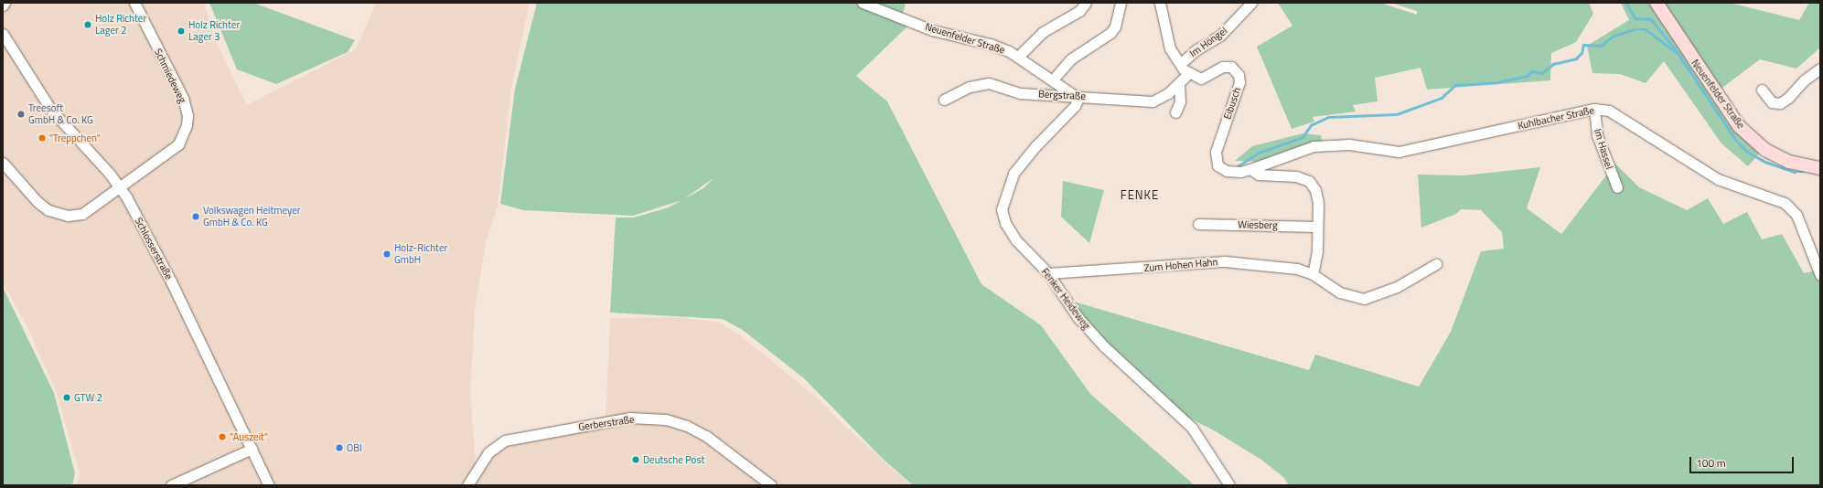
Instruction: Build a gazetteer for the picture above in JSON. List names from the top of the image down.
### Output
{
  "streets": {
    "main road": ["Neuenfelder Straße"],
    "street": [
      "Im Höngel",
      "Schmiedeweg",
      "Bergstraße",
      "Eibusch",
      "Kuhlbacher Straße",
      "Im Hassel",
      "Wiesberg",
      "Schlosserstraße",
      "Zum Hohen Hahn",
      "Fenker Heideweg",
      "Gerberstraße"
    ]
  },
  "crossings": [
    ["Neuenfelder Straße", "Bergstraße"],
    ["Neuenfelder Straße", "Fenker Heideweg"],
    ["Schmiedeweg", "Schlosserstraße"],
    ["Bergstraße", "Eibusch"],
    ["Bergstraße", "Fenker Heideweg"],
    ["Eibusch", "Kuhlbacher Straße"],
    ["Kuhlbacher Straße", "Im Hassel"],
    ["Zum Hohen Hahn", "Fenker Heideweg"]
  ],
  "districts": ["FENKE"],
  "places": [
    "Holz Richter Lager 2",
    "Holz Richter Lager 3",
    "Treesoft GmbH & Co. KG",
    "\"Treppchen\"",
    "Volkswagen Heitmeyer GmbH & Co. KG",
    "Holz-Richter GmbH",
    "GTW 2",
    "\"Auszeit\"",
    "OBI",
    "Deutsche Post"
  ],
  "scale_bar": "100 m"
}
